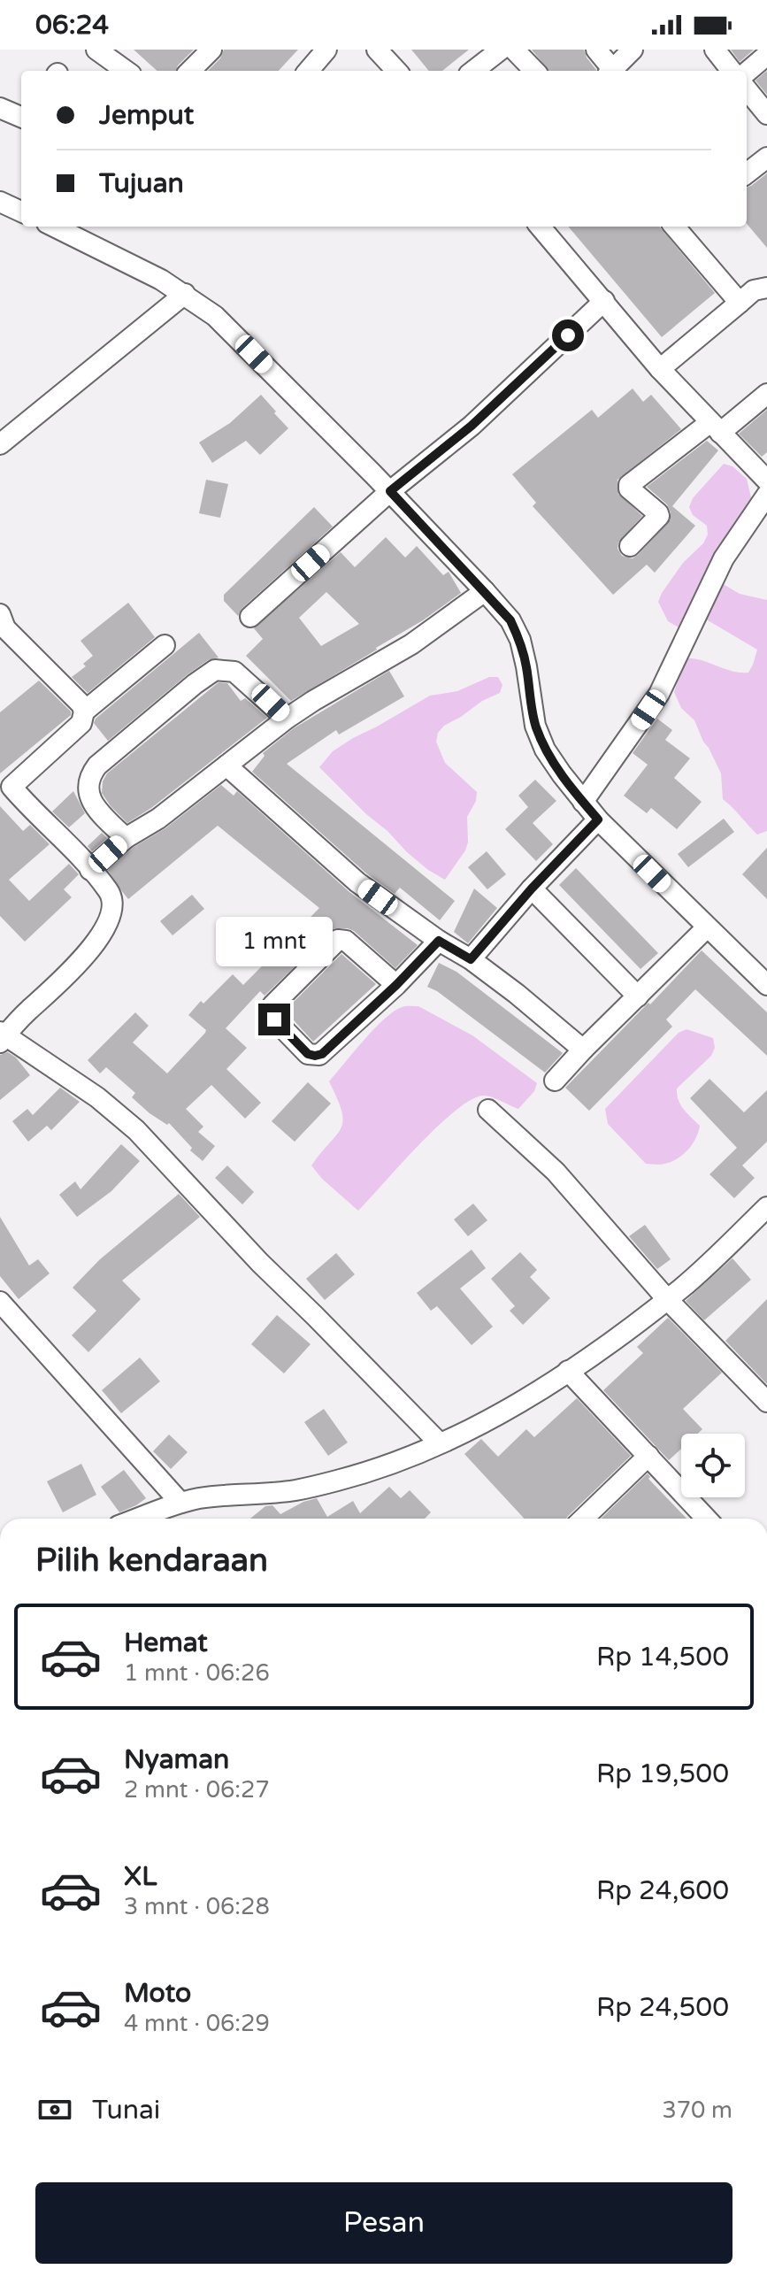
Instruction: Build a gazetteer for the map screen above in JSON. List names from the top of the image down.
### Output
{
  "page": {
    "status": "06:24",
    "banner": ["Jemput", "Tujuan"],
    "bubble": "1 mnt",
    "heading": "Pilih kendaraan",
    "list": [
      {
        "name": "Hemat",
        "note": "1 mnt · 06:26",
        "value": "Rp 14,500"
      },
      {
        "name": "Nyaman",
        "note": "2 mnt · 06:27",
        "value": "Rp 19,500"
      },
      {
        "name": "XL",
        "note": "3 mnt · 06:28",
        "value": "Rp 24,600"
      },
      {
        "name": "Moto",
        "note": "4 mnt · 06:29",
        "value": "Rp 24,500"
      }
    ],
    "pay": ["Tunai", "370 m"],
    "buttons": "Pesan"
  }
}
